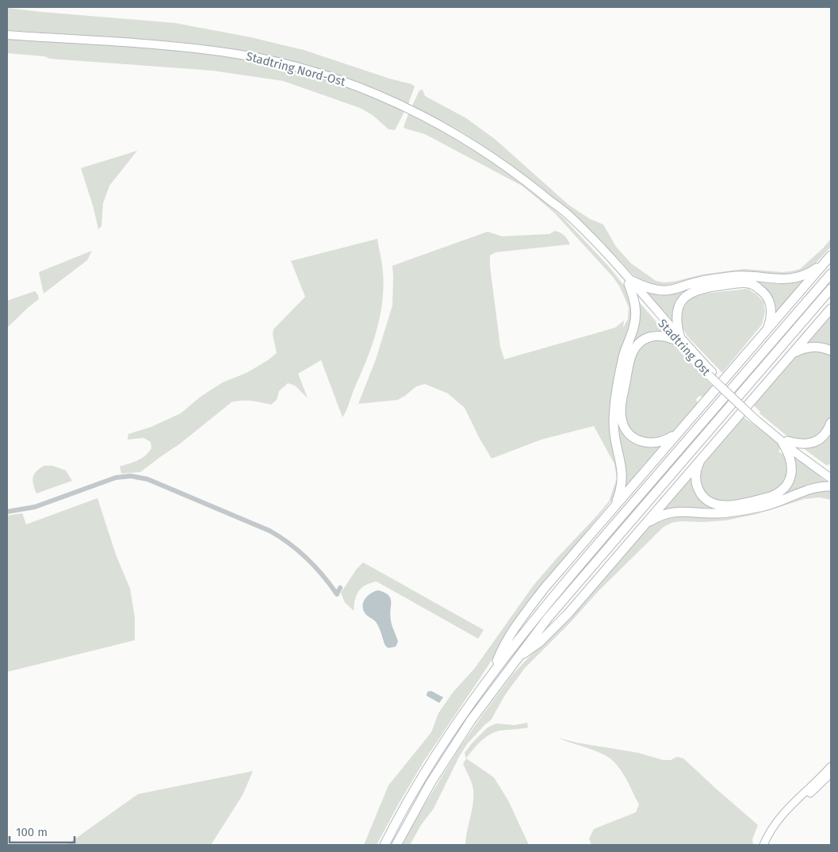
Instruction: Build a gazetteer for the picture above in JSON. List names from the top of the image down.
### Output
{
  "streets": {
    "highway": ["Stadtring Nord-Ost", "Stadtring Ost"]
  },
  "crossings": [
    ["Stadtring Nord-Ost", "Stadtring Ost"]
  ],
  "scale_bar": "100 m"
}
